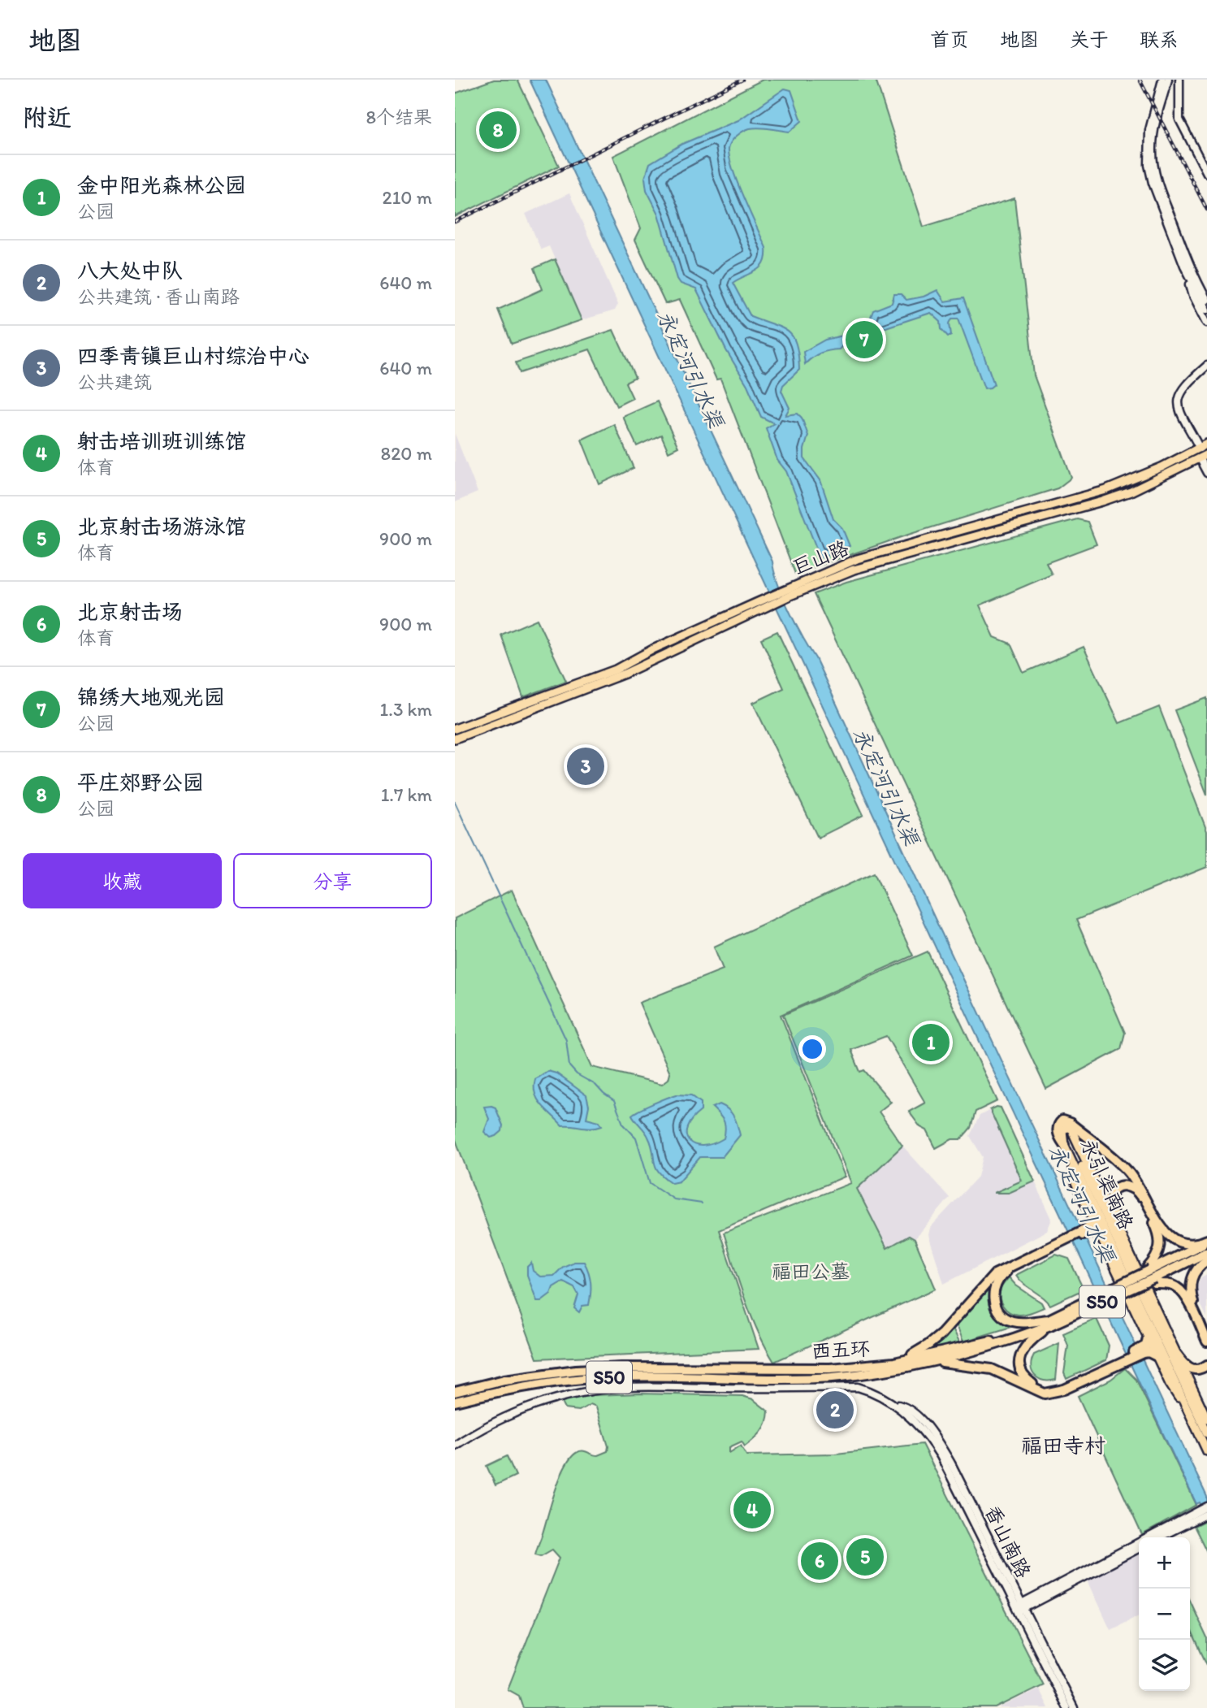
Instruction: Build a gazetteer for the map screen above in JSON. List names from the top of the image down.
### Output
{
  "streets": {
    "highway": ["S50", "西五环"],
    "main road": ["巨山路", "永引渠南路", "香山南路"]
  },
  "districts": ["福田寺村"],
  "water": ["永定河引水渠"],
  "parks": ["福田公墓"],
  "page": {
    "header": "地图",
    "nav": [
      "首页",
      "地图",
      "关于",
      "联系"
    ],
    "heading": ["附近", "8个结果"],
    "pins": [
      "8",
      "7",
      "3",
      "1",
      "2",
      "4",
      "5",
      "6"
    ],
    "list": [
      {
        "mark": "1",
        "name": "金中阳光森林公园",
        "note": "公园",
        "value": "210 m"
      },
      {
        "mark": "2",
        "name": "八大处中队",
        "note": "公共建筑 · 香山南路",
        "value": "640 m"
      },
      {
        "mark": "3",
        "name": "四季青镇巨山村综治中心",
        "note": "公共建筑",
        "value": "640 m"
      },
      {
        "mark": "4",
        "name": "射击培训班训练馆",
        "note": "体育",
        "value": "820 m"
      },
      {
        "mark": "5",
        "name": "北京射击场游泳馆",
        "note": "体育",
        "value": "900 m"
      },
      {
        "mark": "6",
        "name": "北京射击场",
        "note": "体育",
        "value": "900 m"
      },
      {
        "mark": "7",
        "name": "锦绣大地观光园",
        "note": "公园",
        "value": "1.3 km"
      },
      {
        "mark": "8",
        "name": "平庄郊野公园",
        "note": "公园",
        "value": "1.7 km"
      }
    ],
    "buttons": ["收藏", "分享"],
    "map_buttons": ["+", "−"]
  }
}
